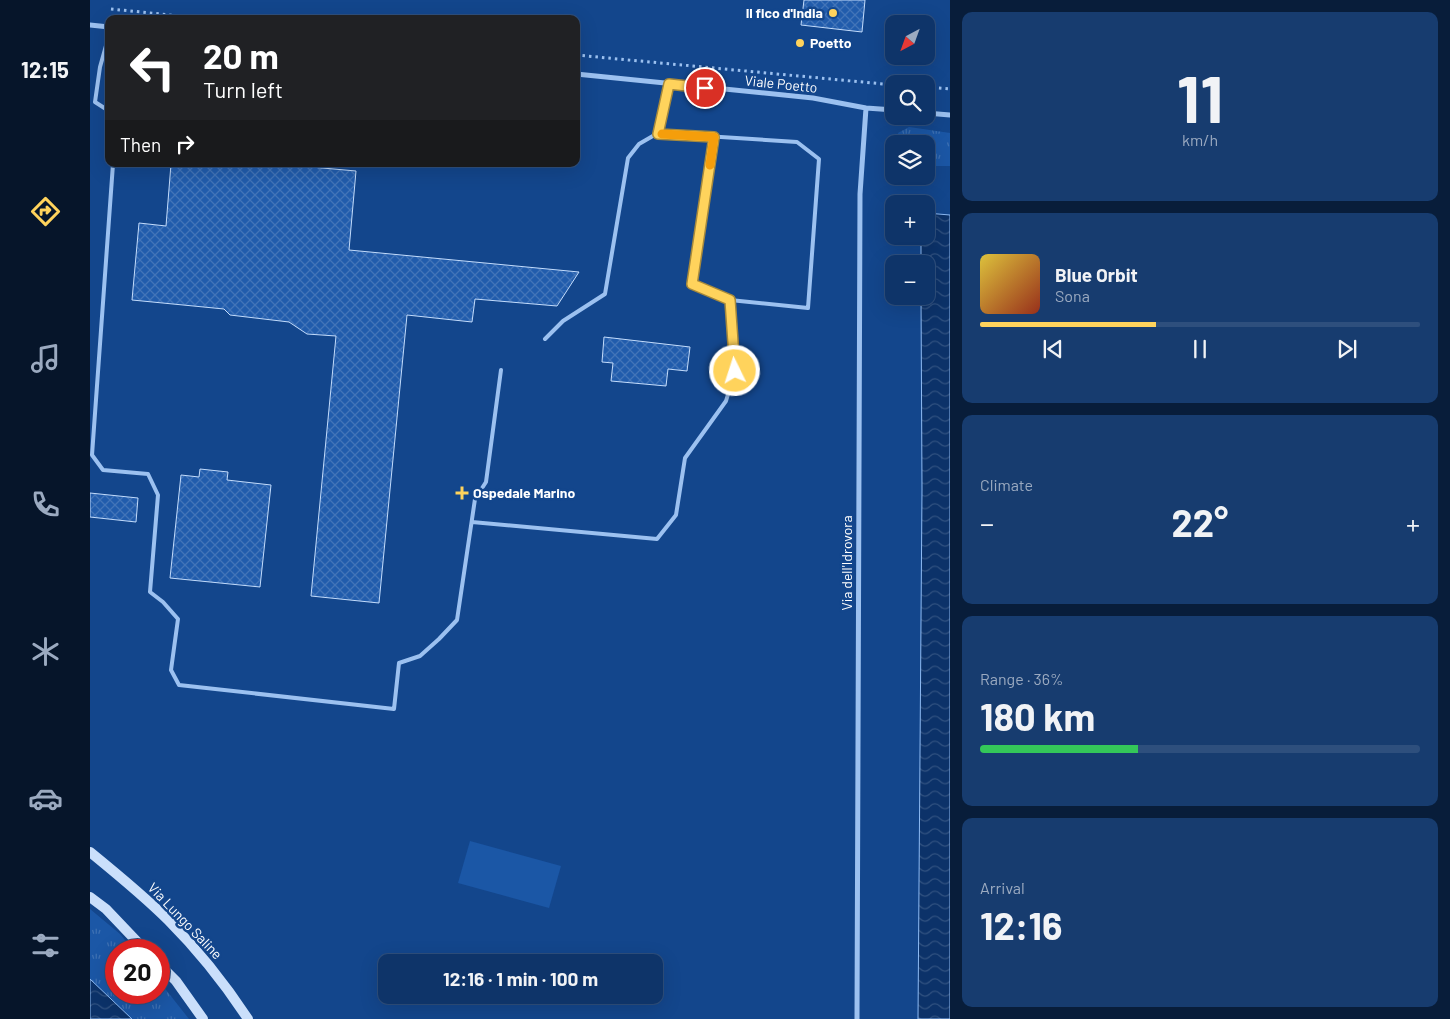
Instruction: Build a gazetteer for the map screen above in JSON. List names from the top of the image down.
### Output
{
  "streets": {
    "main road": ["Via Lungo Saline"],
    "street": ["Viale Poetto", "Via dell'Idrovora"]
  },
  "crossings": [
    ["Viale Poetto", "Via dell'Idrovora"]
  ],
  "places": {
    "other": ["Il fico d'India", "Poetto"],
    "health": ["Ospedale Marino"]
  },
  "north": "bottom left",
  "page": {
    "tabs": "12:15",
    "tile": [
      ["11", "km/h"],
      "Climate",
      ["Range · 36%", "180 km"],
      ["Arrival", "12:16"]
    ],
    "map_buttons": ["+", "−"],
    "turn": ["20 m", "Turn left"],
    "then": "Then",
    "song": ["Blue Orbit", "Sona"],
    "heat": ["−", "22°", "+"],
    "limit": "20",
    "trip": "12:16 · 1 min · 100 m"
  }
}
